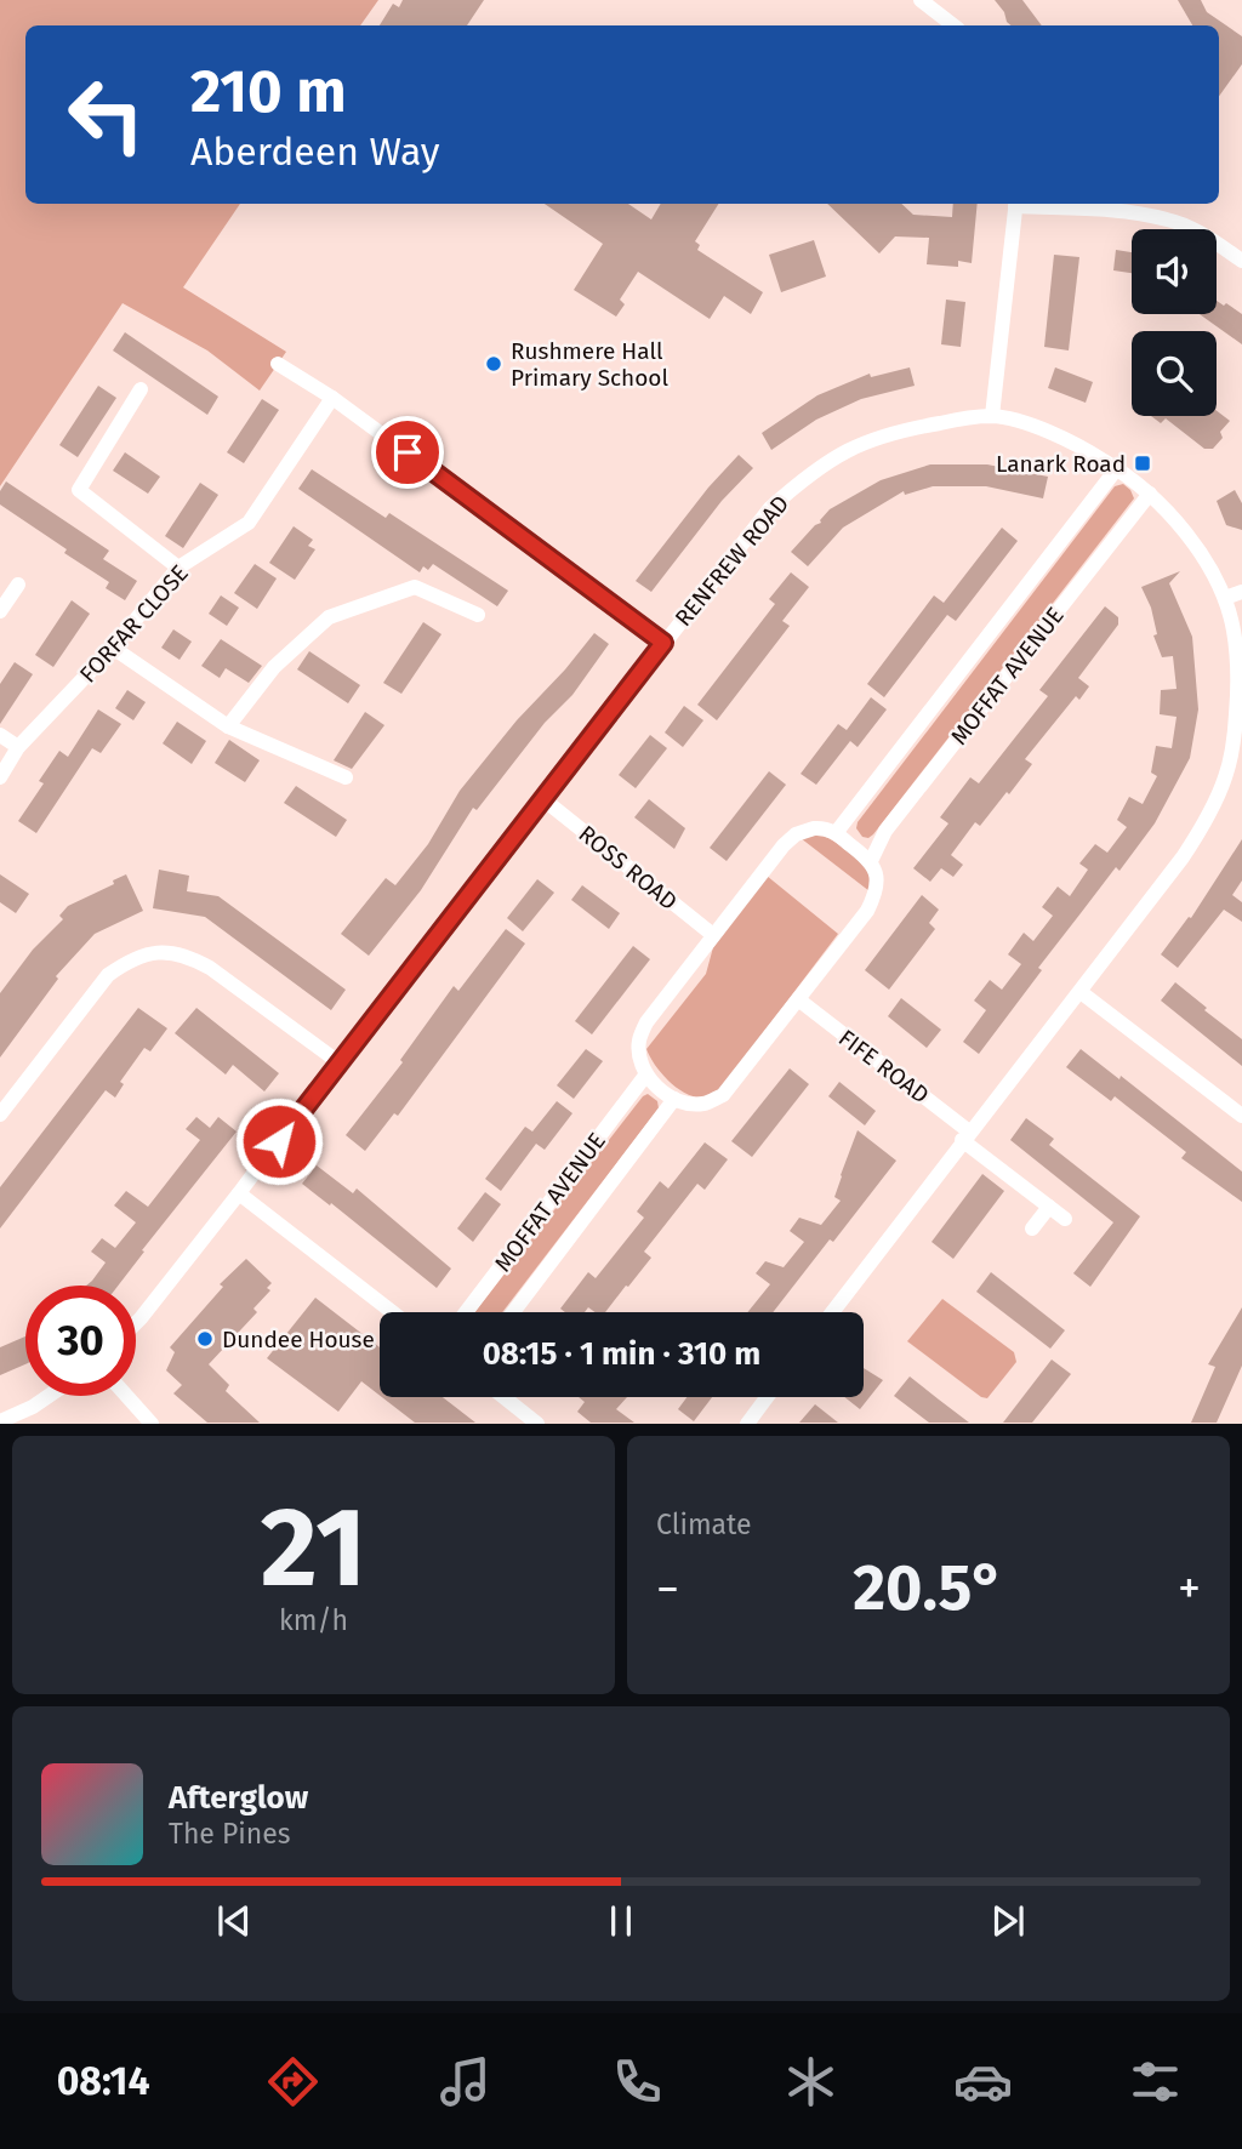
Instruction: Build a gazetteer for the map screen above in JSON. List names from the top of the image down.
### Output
{
  "streets": {
    "street": [
      "RENFREW ROAD",
      "FORFAR CLOSE",
      "MOFFAT AVENUE",
      "ROSS ROAD",
      "FIFE ROAD"
    ]
  },
  "crossings": [
    ["RENFREW ROAD", "MOFFAT AVENUE"],
    ["RENFREW ROAD", "ROSS ROAD"],
    ["RENFREW ROAD", "FIFE ROAD"]
  ],
  "places": {
    "other": ["Rushmere Hall Primary School", "Dundee House"],
    "transit": ["Lanark Road"]
  },
  "page": {
    "turn": ["210 m", "Aberdeen Way"],
    "limit": "30",
    "trip": "08:15 · 1 min · 310 m",
    "tile": [
      ["21", "km/h"],
      "Climate"
    ],
    "heat": ["−", "20.5°", "+"],
    "song": ["Afterglow", "The Pines"],
    "tabs": "08:14"
  }
}
